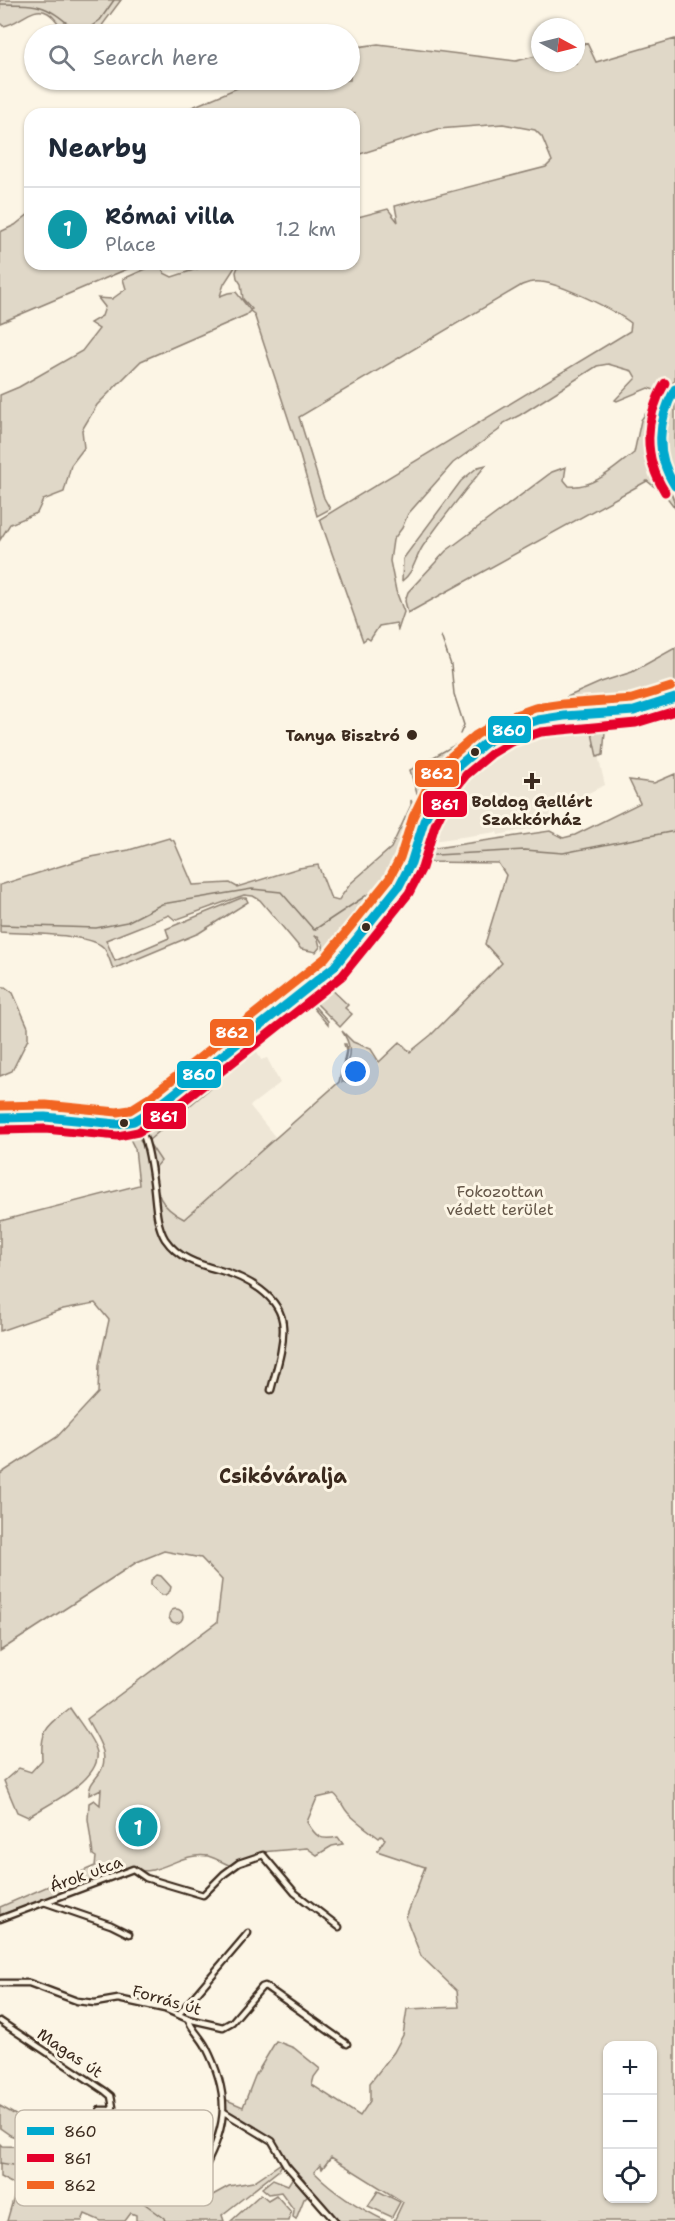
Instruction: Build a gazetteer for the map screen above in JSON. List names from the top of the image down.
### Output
{
  "streets": {
    "street": ["Árok utca", "Forrás út", "Magas út"]
  },
  "districts": ["Csikóváralja"],
  "parks": ["Fokozottan védett terület"],
  "places": {
    "other": ["Tanya Bisztró"],
    "health": ["Boldog Gellért Szakkórház"]
  },
  "lines": ["transit line 861", "transit line 860", "transit line 862"],
  "legend": ["860", "861", "862"],
  "north": "right",
  "page": {
    "search": "Search here",
    "heading": "Nearby",
    "list": [
      {
        "mark": "1",
        "name": "Római villa",
        "note": "Place",
        "value": "1.2 km"
      }
    ],
    "pins": "1",
    "map_buttons": ["+", "−"]
  }
}
